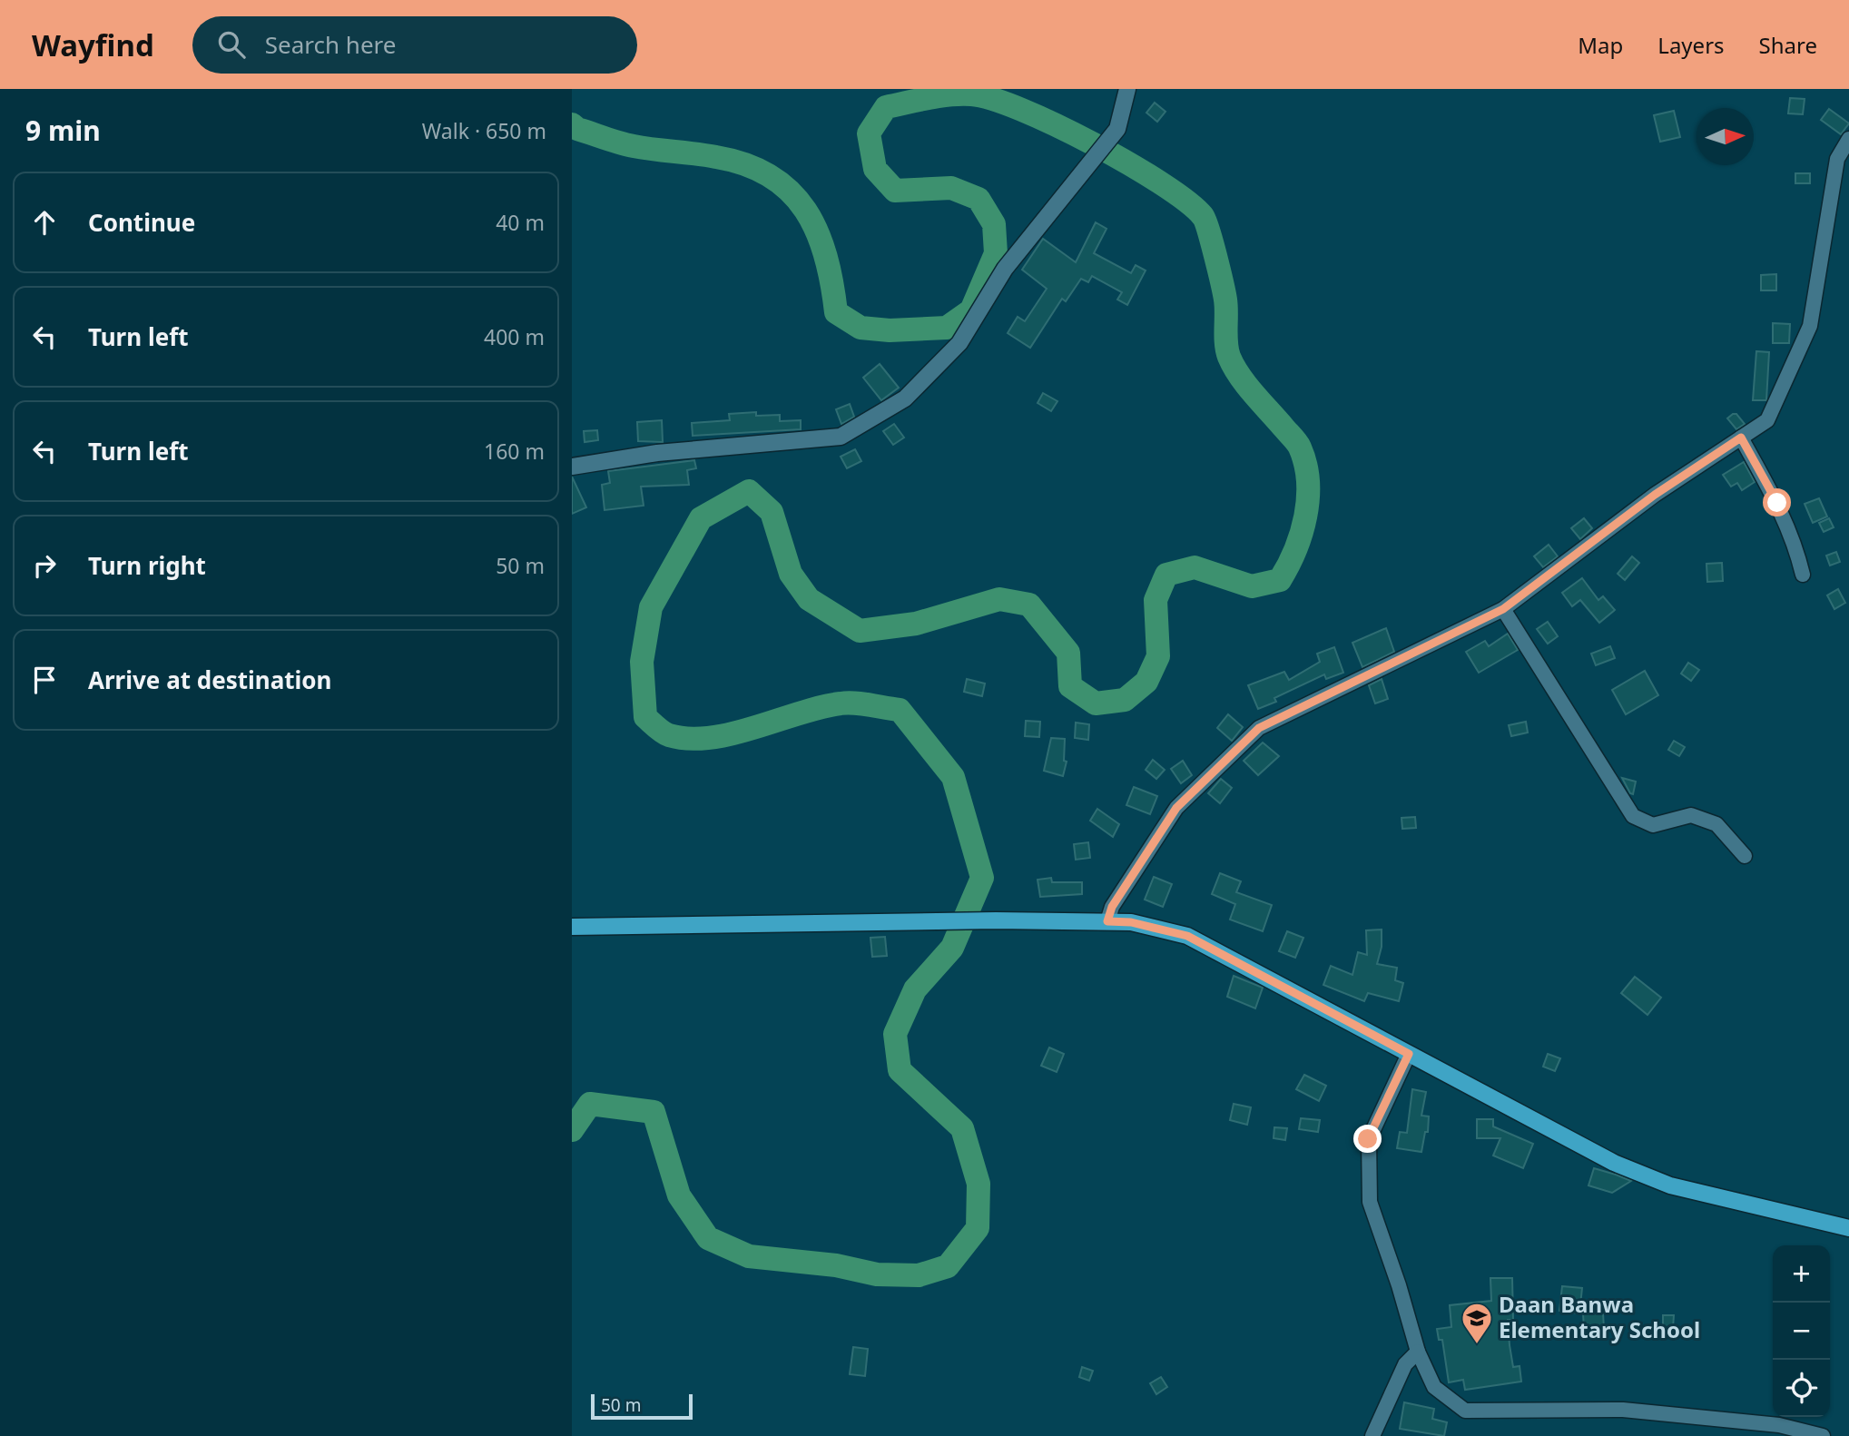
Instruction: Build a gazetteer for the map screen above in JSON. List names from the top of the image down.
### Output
{
  "places": {
    "school or university": ["Daan Banwa Elementary School"]
  },
  "scale_bar": "50 m",
  "north": "right",
  "page": {
    "header": "Wayfind",
    "search": "Search here",
    "nav": ["Map", "Layers", "Share"],
    "heading": ["9 min", "Walk · 650 m"],
    "list": [
      ["Continue", "40 m"],
      ["Turn left", "400 m"],
      ["Turn left", "160 m"],
      ["Turn right", "50 m"],
      "Arrive at destination"
    ],
    "map_buttons": ["+", "−"],
    "scale": "50 m"
  }
}
